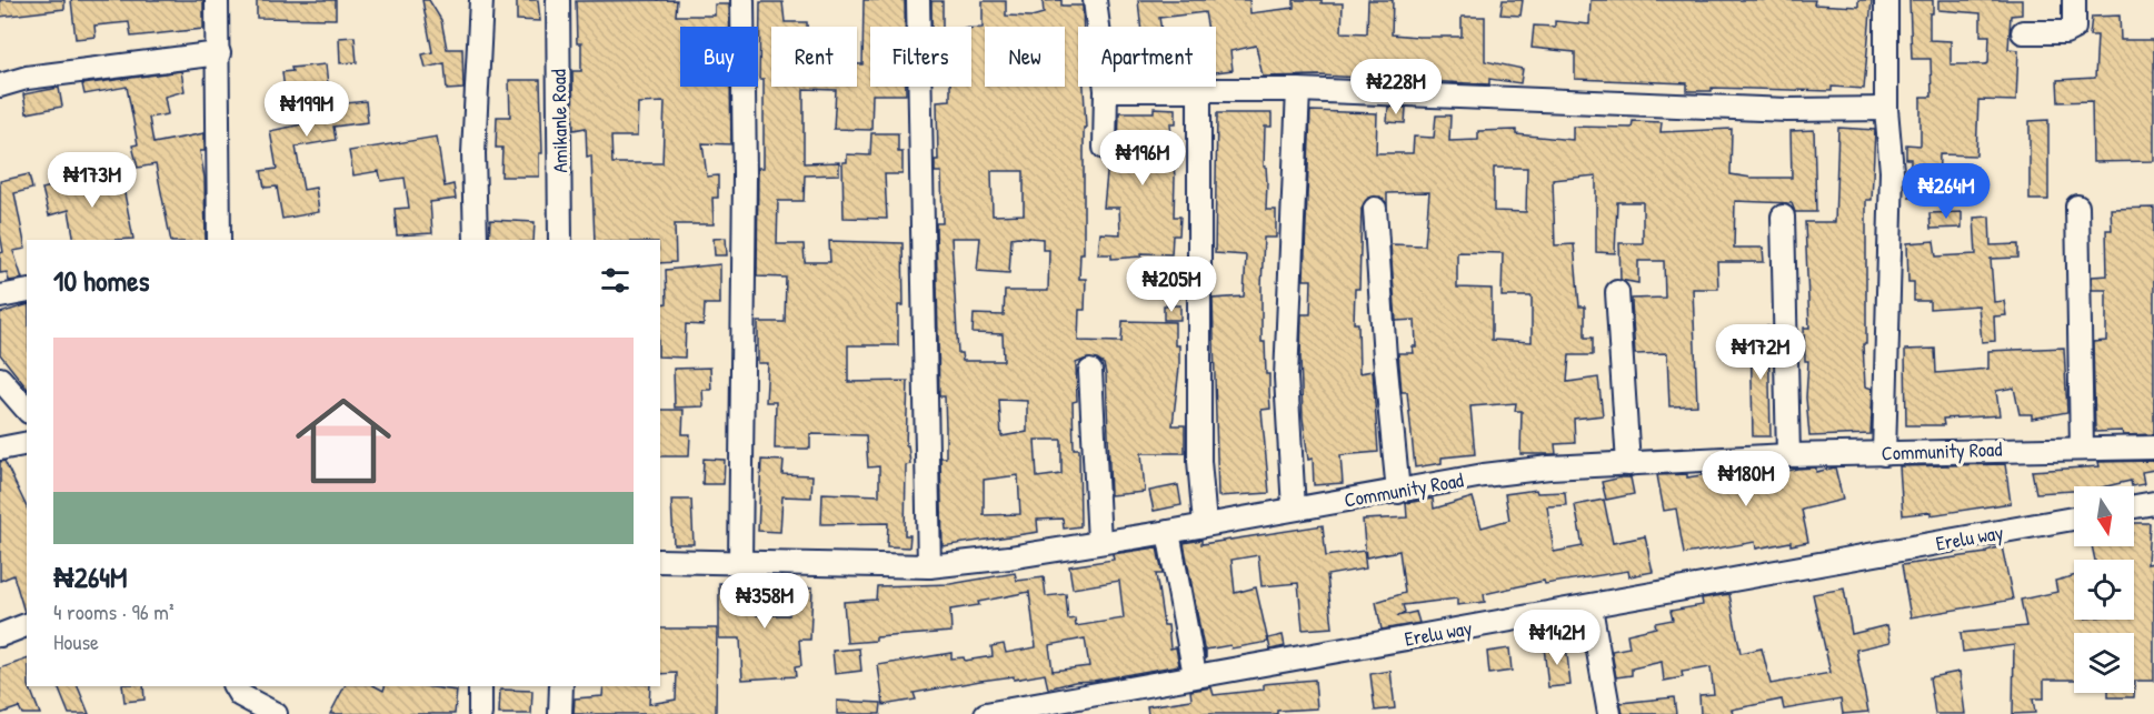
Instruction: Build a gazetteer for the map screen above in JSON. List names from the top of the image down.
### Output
{
  "streets": {
    "street": ["Amikanle Road", "Community Road", "Erelu way"]
  },
  "north": "bottom",
  "page": {
    "chip": [
      "Buy",
      "Rent",
      "Filters",
      "New",
      "Apartment"
    ],
    "price": [
      "₦228M",
      "₦199M",
      "₦196M",
      "₦173M",
      "₦264M",
      "₦205M",
      "₦172M",
      "₦180M",
      "₦358M",
      "₦142M"
    ],
    "heading": "10 homes",
    "list": [
      {
        "name": "₦264M",
        "note": "4 rooms · 96 m² · House"
      }
    ]
  }
}
